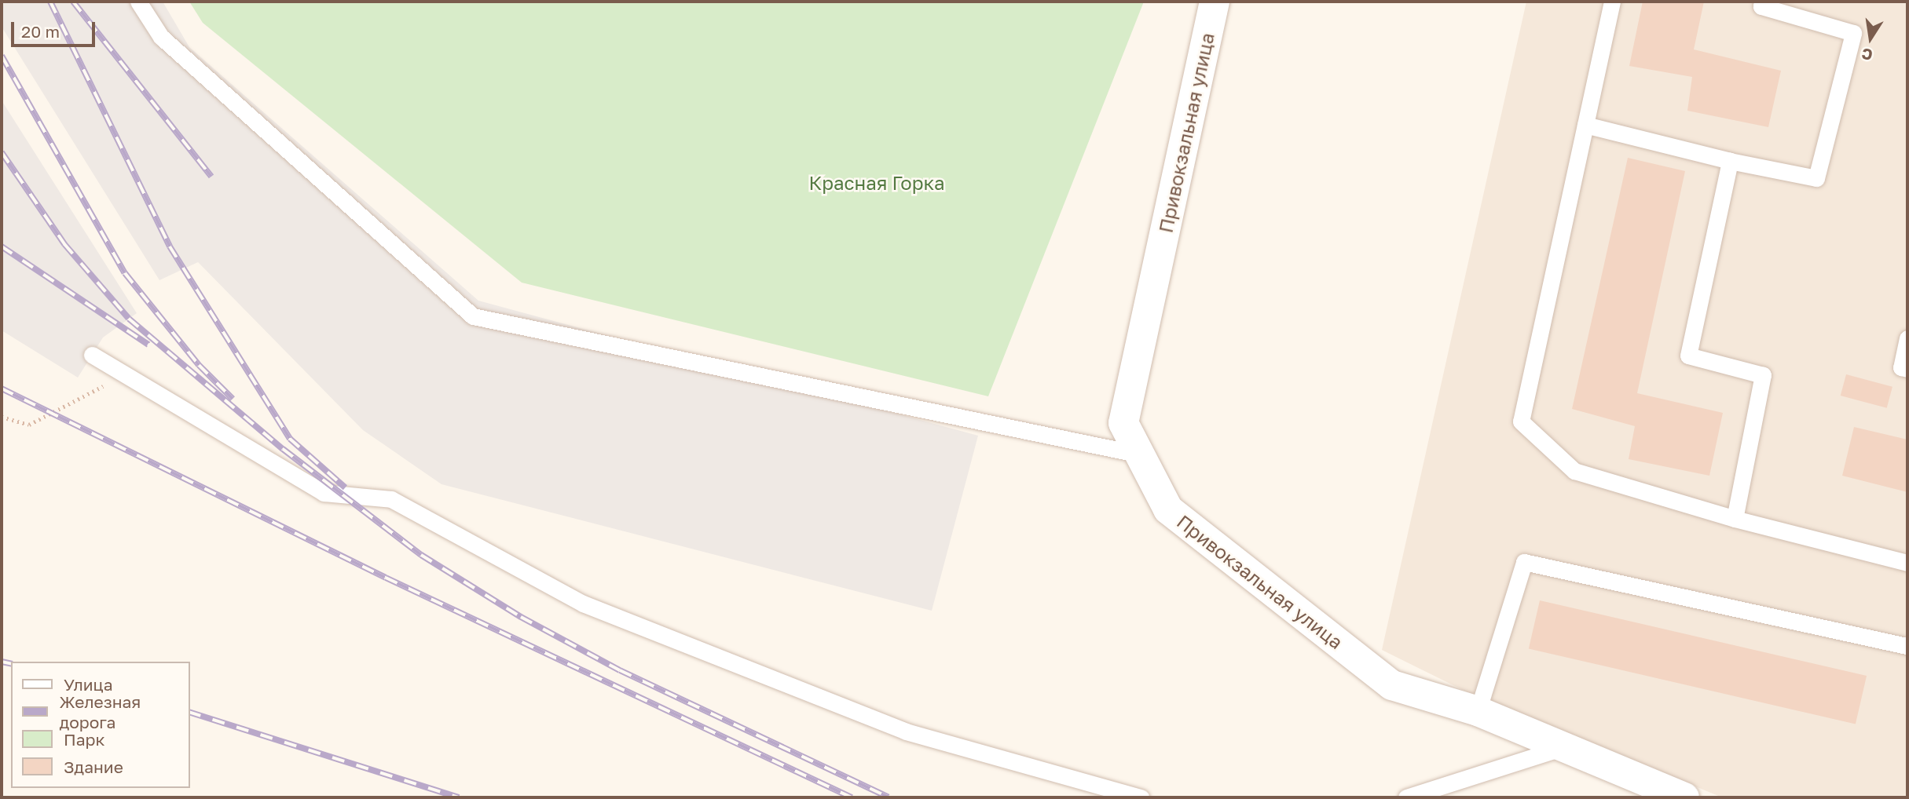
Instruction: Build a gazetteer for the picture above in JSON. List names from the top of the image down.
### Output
{
  "streets": {
    "street": ["Привокзальная улица"]
  },
  "parks": ["Красная Горка"],
  "legend": [
    "Улица",
    "Железная дорога",
    "Парк",
    "Здание"
  ],
  "scale_bar": "20 m",
  "north": "bottom"
}
